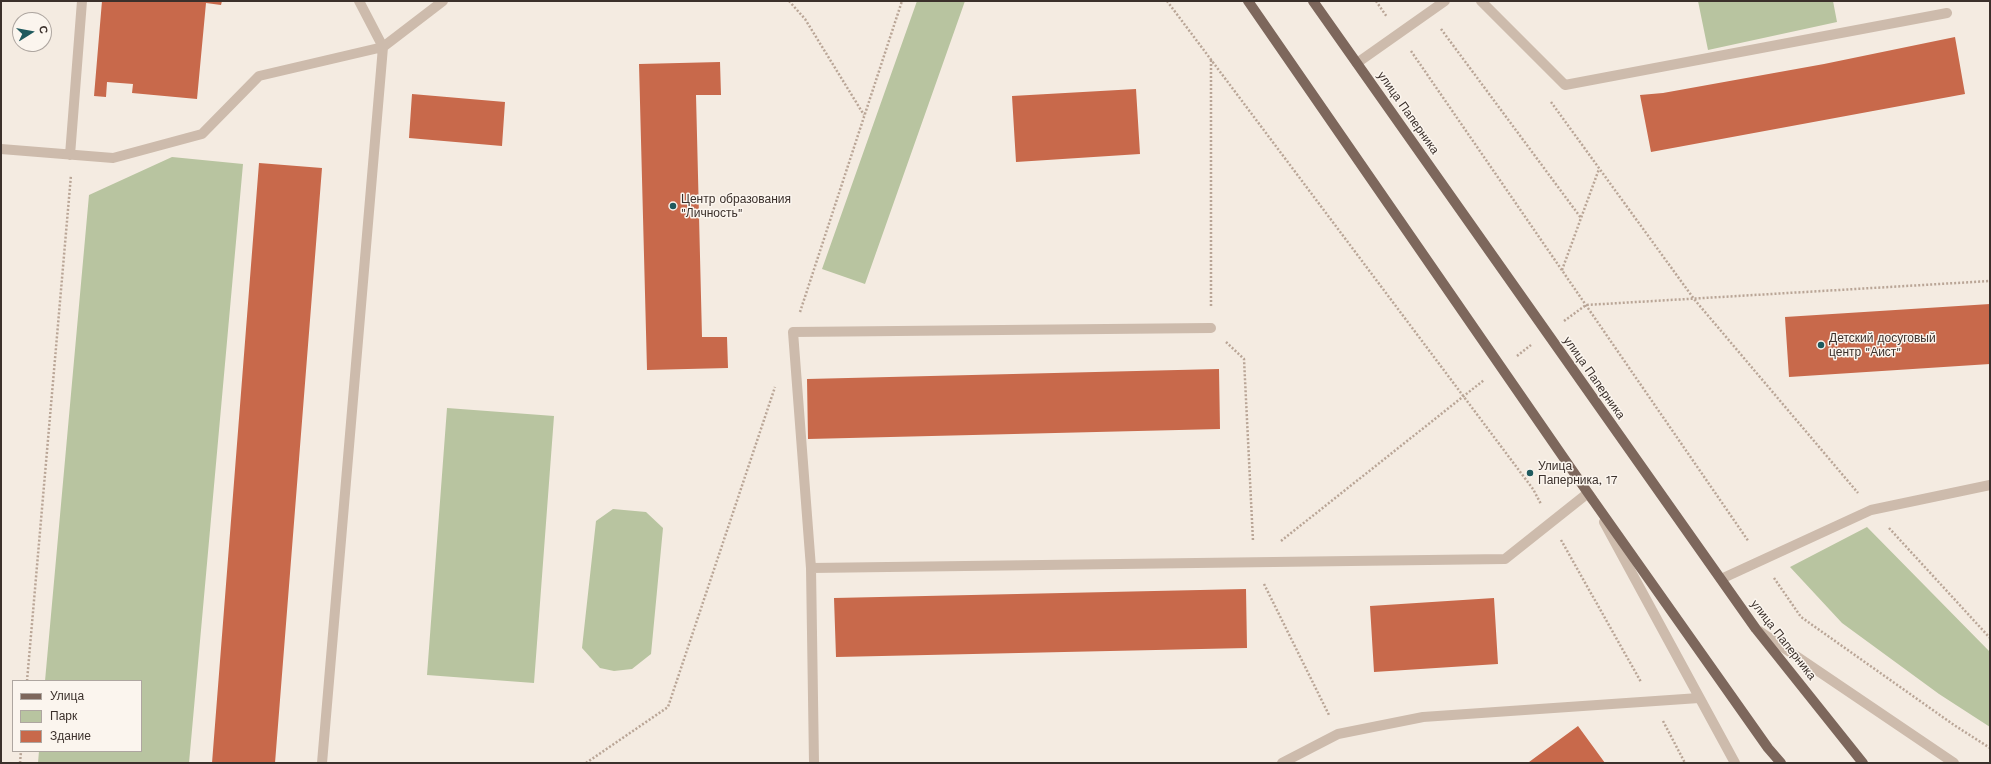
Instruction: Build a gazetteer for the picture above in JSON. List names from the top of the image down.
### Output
{
  "streets": {
    "main road": ["улица Паперника"]
  },
  "places": ["Центр образования \"Личность\"", "Детский досуговый центр \"Аист\"", "Улица Паперника, 17"],
  "legend": ["Улица", "Парк", "Здание"],
  "north": "right"
}
